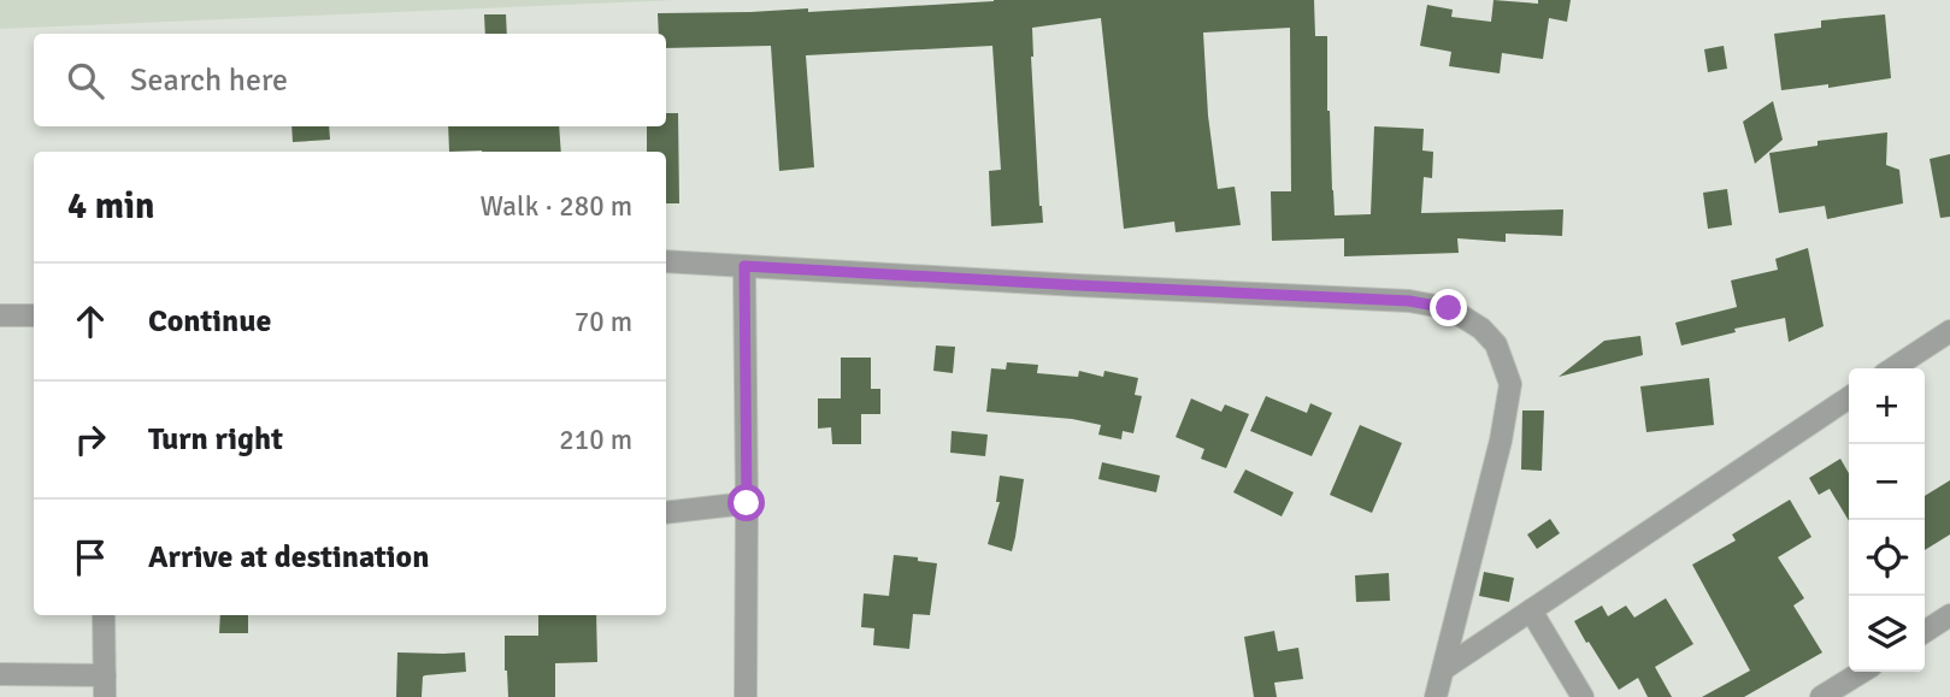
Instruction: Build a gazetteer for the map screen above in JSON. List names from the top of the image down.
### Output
{
  "page": {
    "search": "Search here",
    "heading": ["4 min", "Walk · 280 m"],
    "list": [
      ["Continue", "70 m"],
      ["Turn right", "210 m"],
      "Arrive at destination"
    ],
    "map_buttons": ["+", "−"]
  }
}
